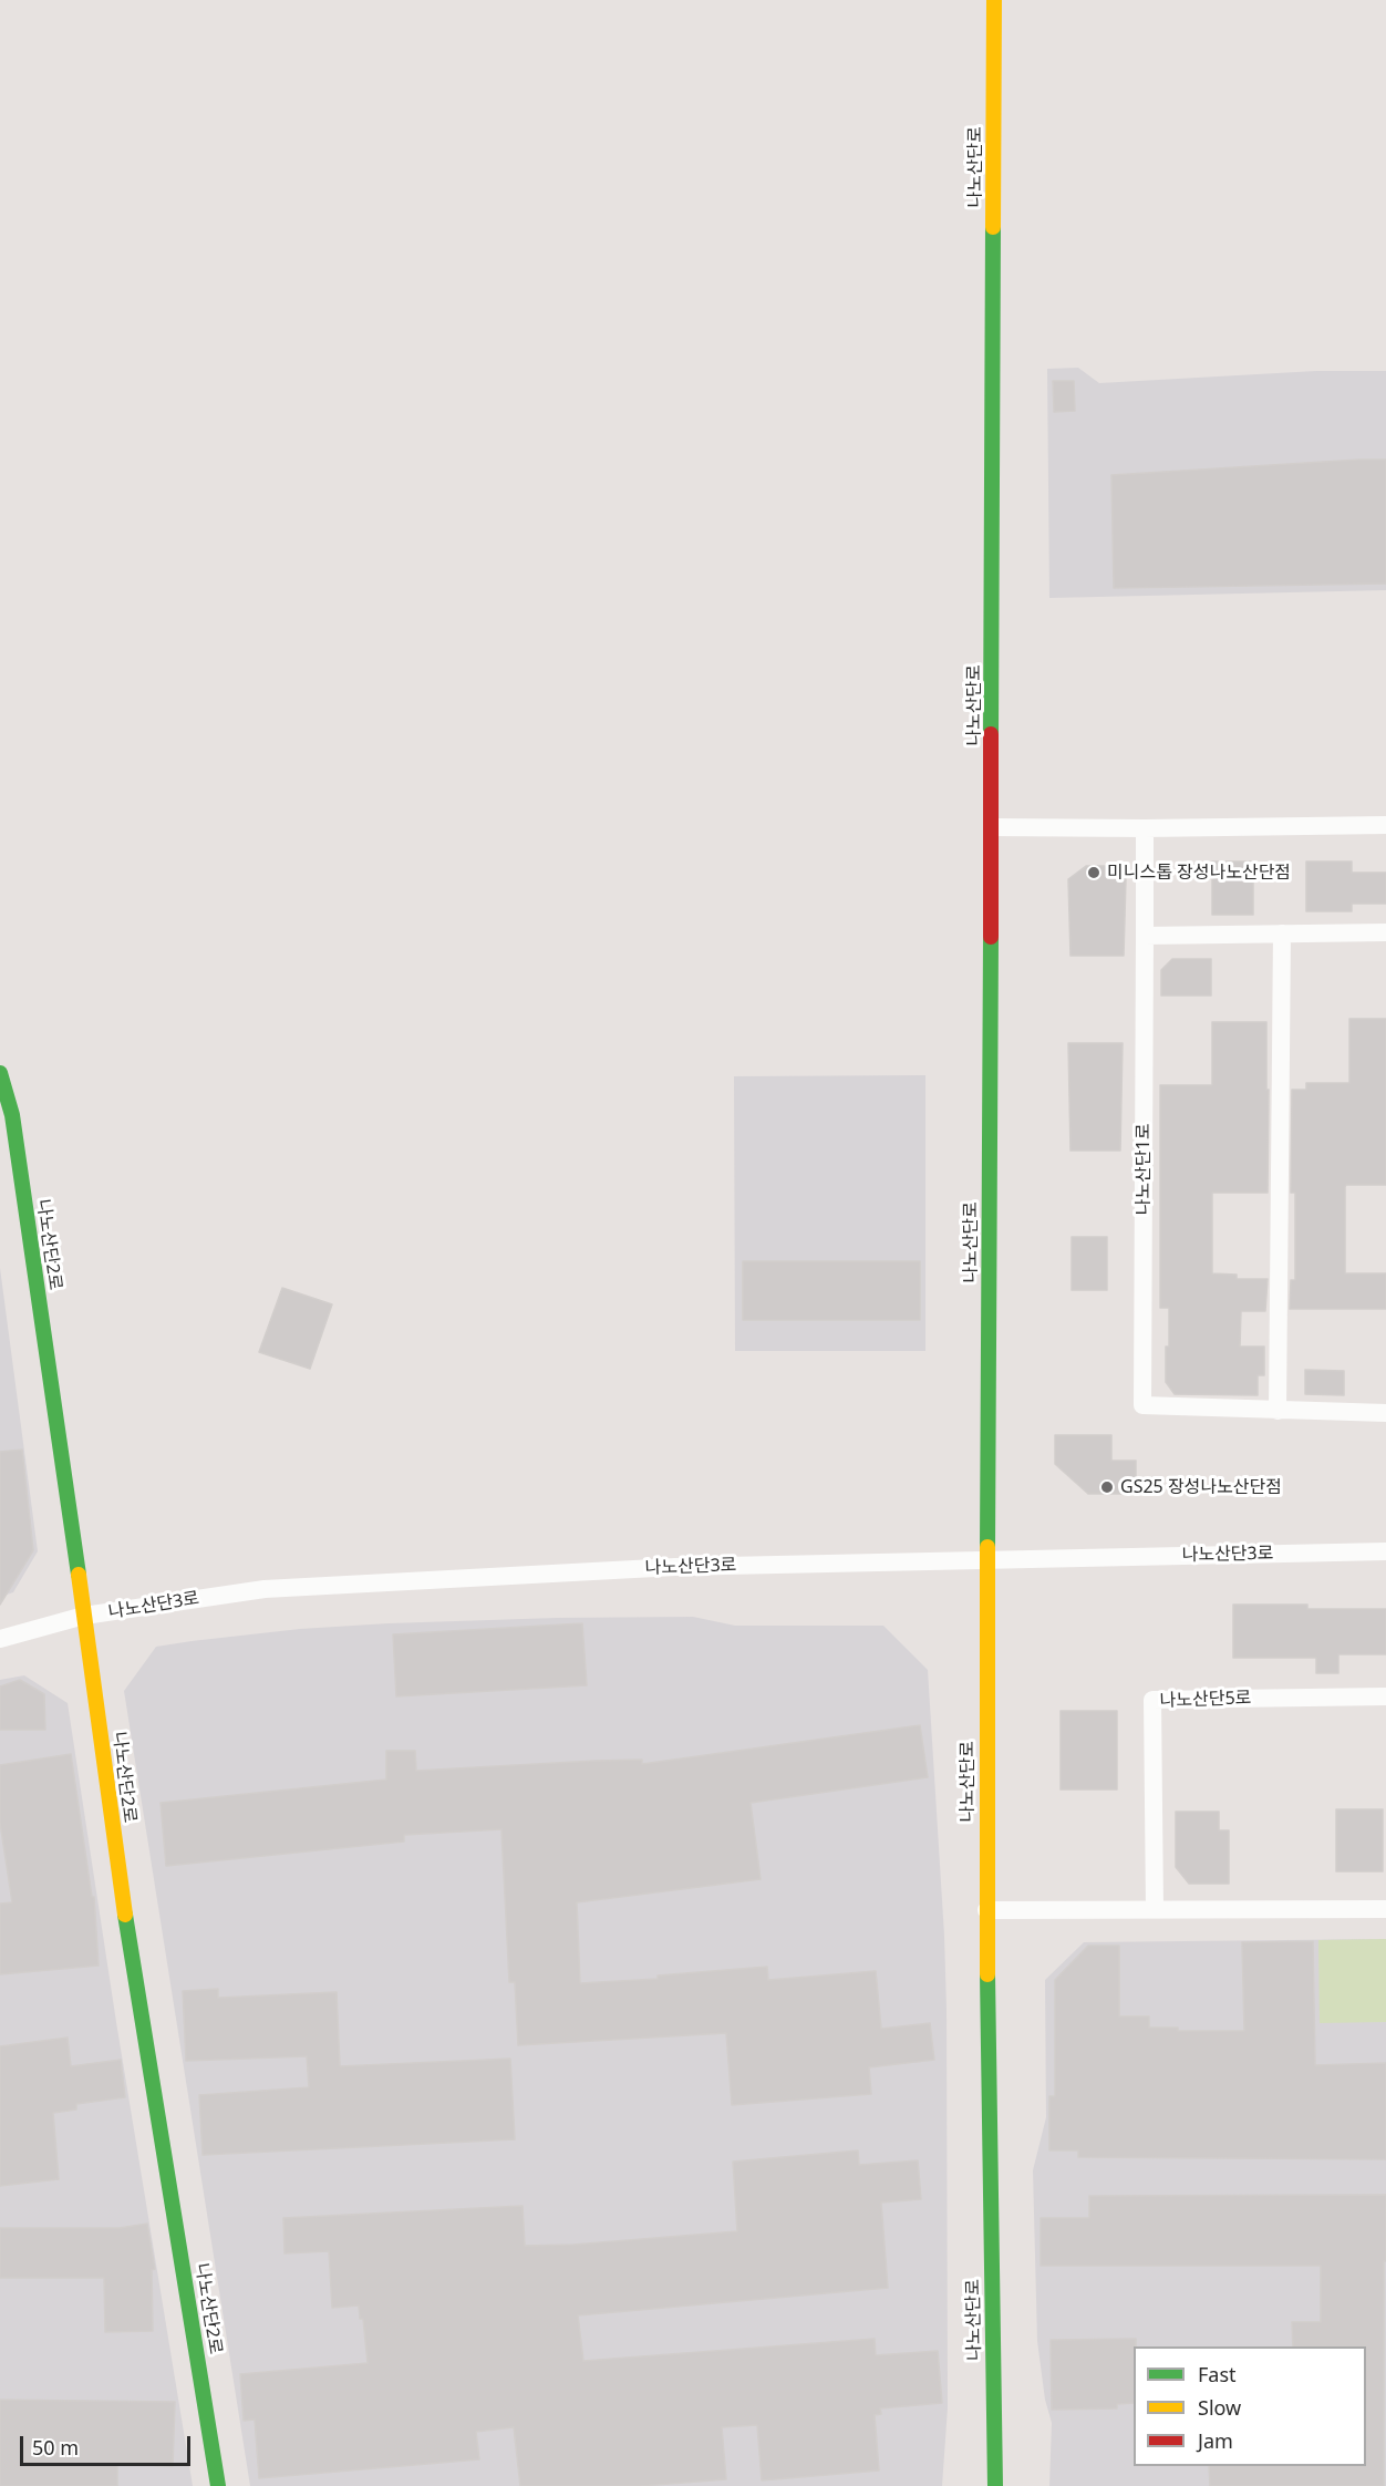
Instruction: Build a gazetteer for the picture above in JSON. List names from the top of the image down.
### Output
{
  "streets": {
    "street": [
      "나노산단로",
      "나노산단1로",
      "나노산단2로",
      "나노산단3로",
      "나노산단5로"
    ]
  },
  "crossings": [
    ["나노산단로", "나노산단3로"],
    ["나노산단2로", "나노산단3로"]
  ],
  "places": ["미니스톱 장성나노산단점", "GS25 장성나노산단점"],
  "legend": ["Fast", "Slow", "Jam"],
  "scale_bar": "50 m"
}
